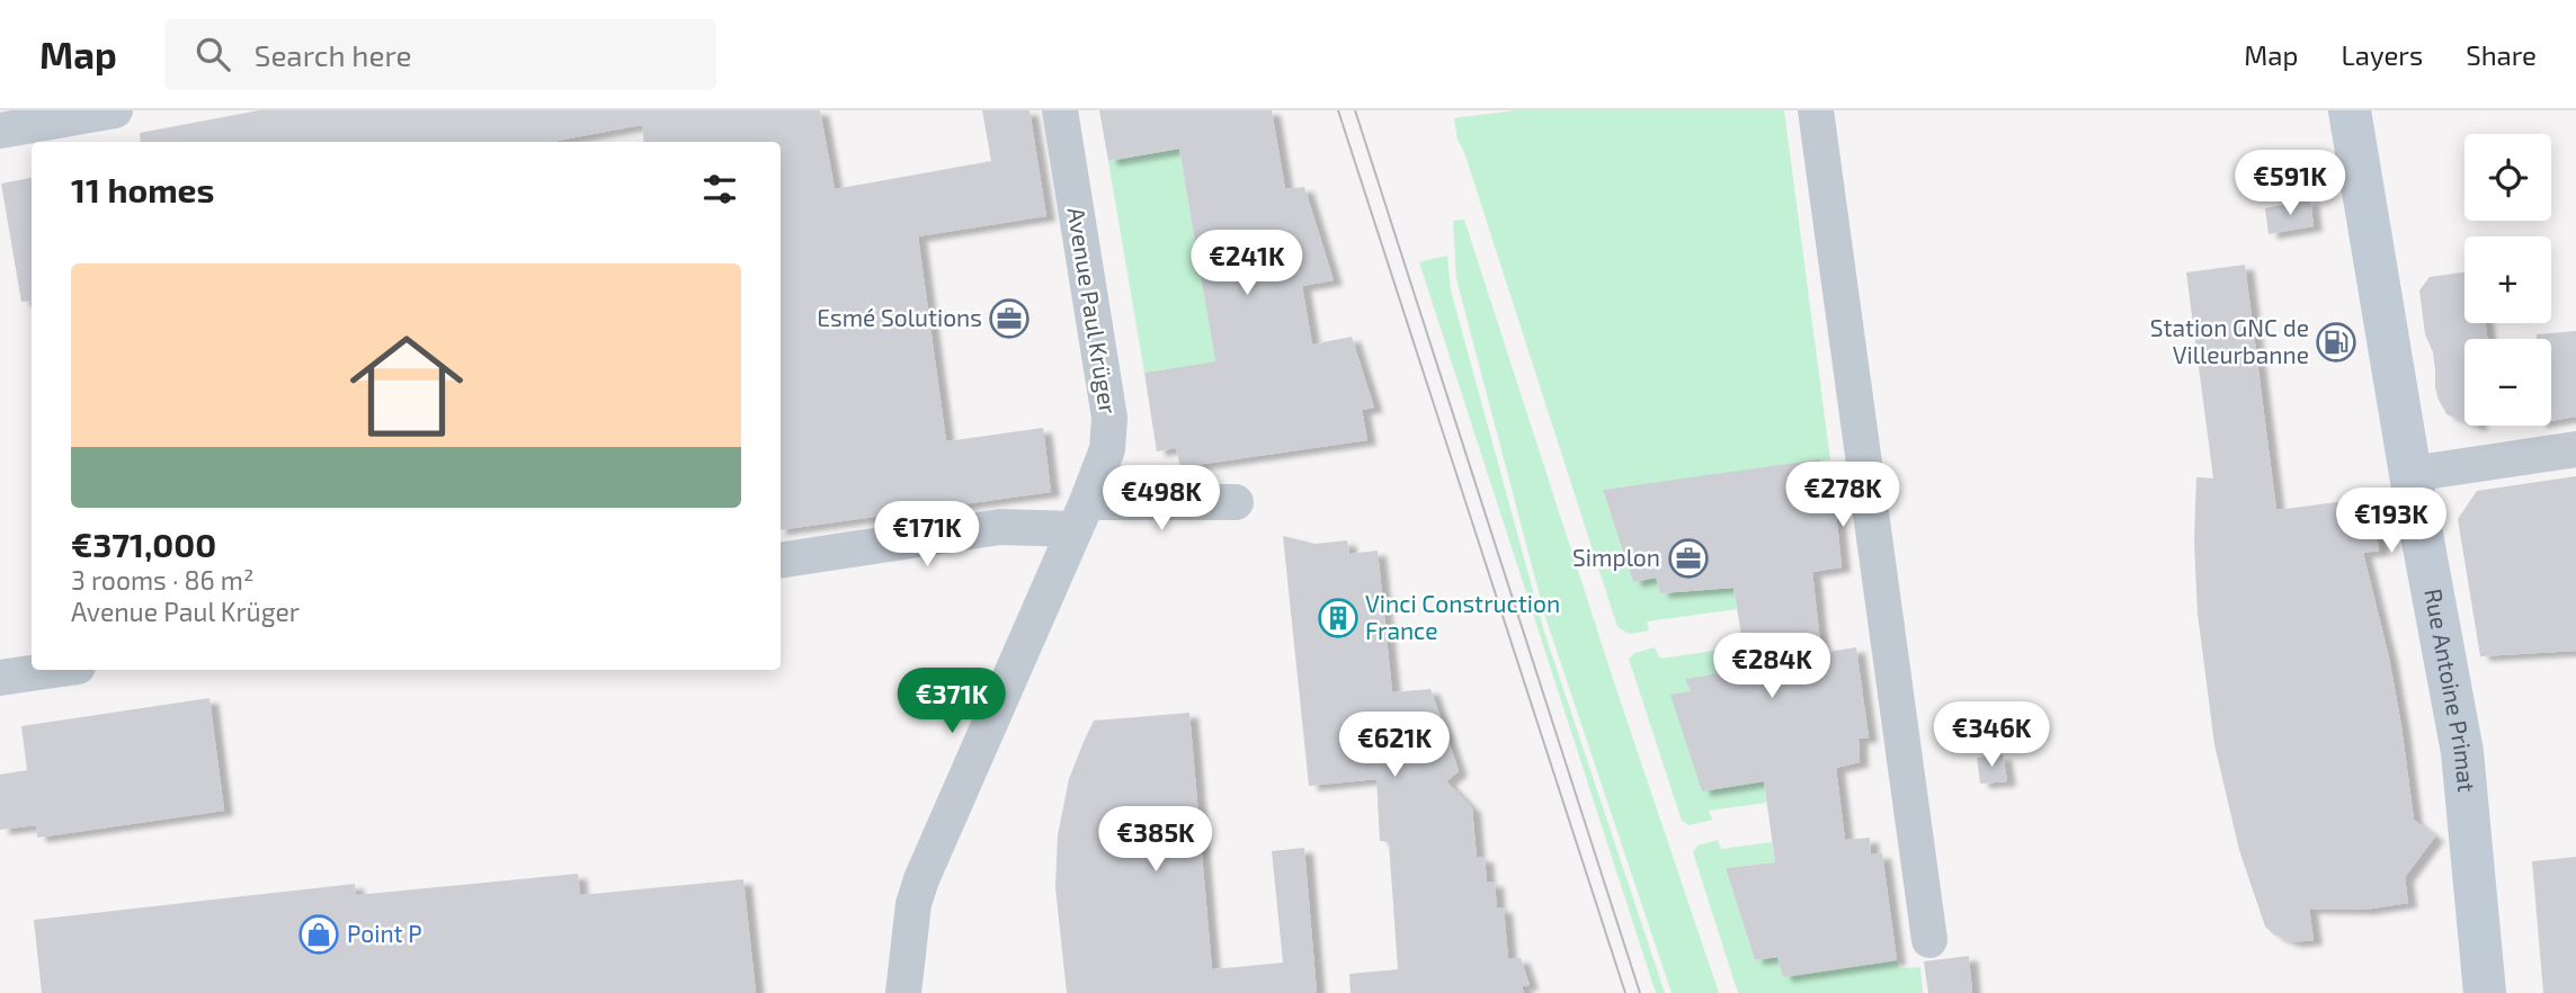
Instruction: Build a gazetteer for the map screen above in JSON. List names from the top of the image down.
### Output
{
  "streets": {
    "main road": ["Rue Antoine Primat"],
    "street": ["Avenue Paul Krüger"]
  },
  "places": {
    "office": ["Esmé Solutions", "Simplon"],
    "fuel station": ["Station GNC de Villeurbanne"],
    "building": ["Vinci Construction France"],
    "shop": ["Point P"]
  },
  "page": {
    "header": "Map",
    "search": "Search here",
    "nav": ["Map", "Layers", "Share"],
    "map_buttons": ["+", "−"],
    "heading": "11 homes",
    "price": [
      "€591K",
      "€241K",
      "€278K",
      "€498K",
      "€193K",
      "€171K",
      "€284K",
      "€371K",
      "€346K",
      "€621K",
      "€385K"
    ],
    "list": [
      {
        "name": "€371,000",
        "note": "3 rooms · 86 m² · Avenue Paul Krüger"
      }
    ]
  }
}
